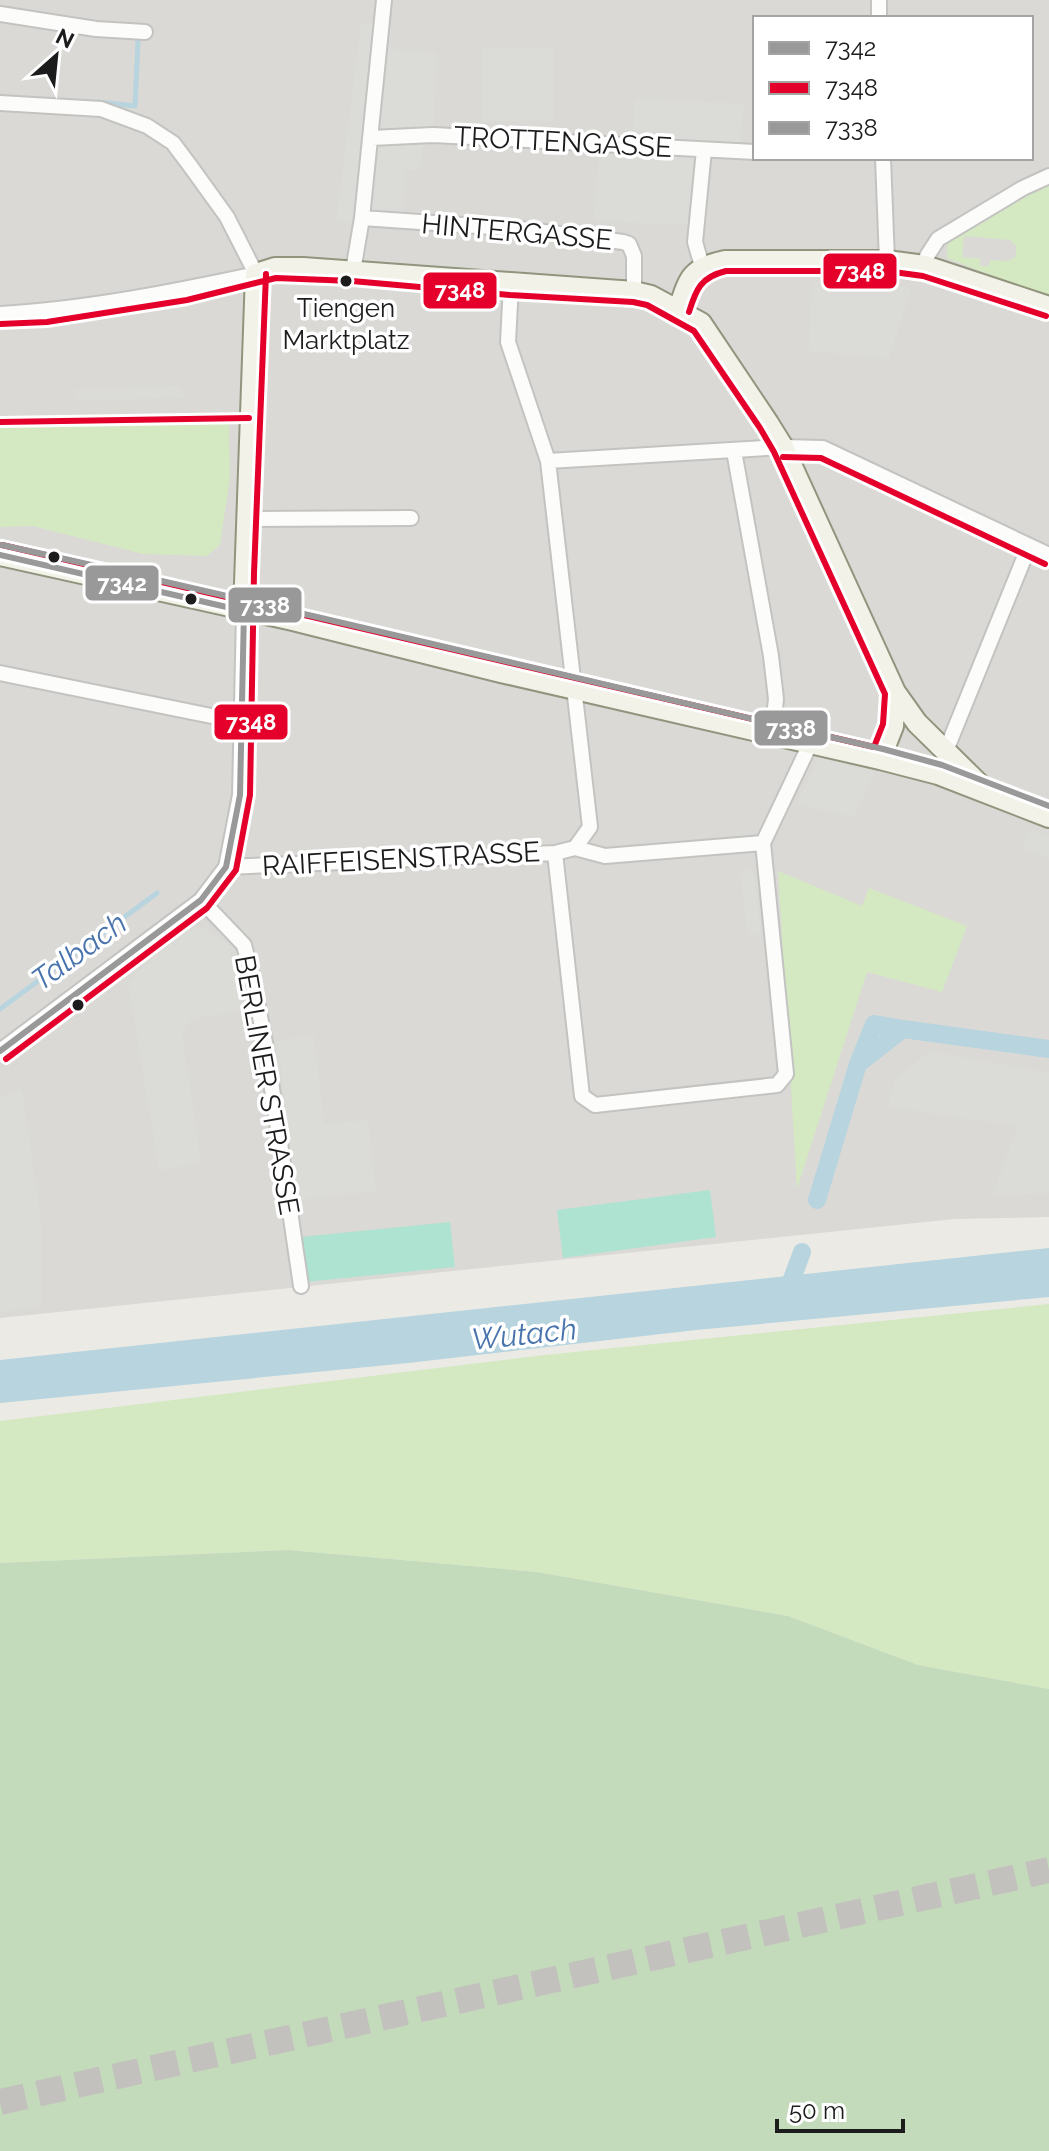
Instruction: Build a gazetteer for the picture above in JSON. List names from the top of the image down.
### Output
{
  "streets": {
    "street": [
      "TROTTENGASSE",
      "HINTERGASSE",
      "RAIFFEISENSTRASSE",
      "BERLINER STRASSE"
    ]
  },
  "water": ["Talbach", "Wutach"],
  "places": ["Tiengen Marktplatz"],
  "lines": ["transit line 7348", "transit line 7338", "transit line 7342"],
  "legend": ["7342", "7348", "7338"],
  "scale_bar": "50 m",
  "north": "top right"
}
